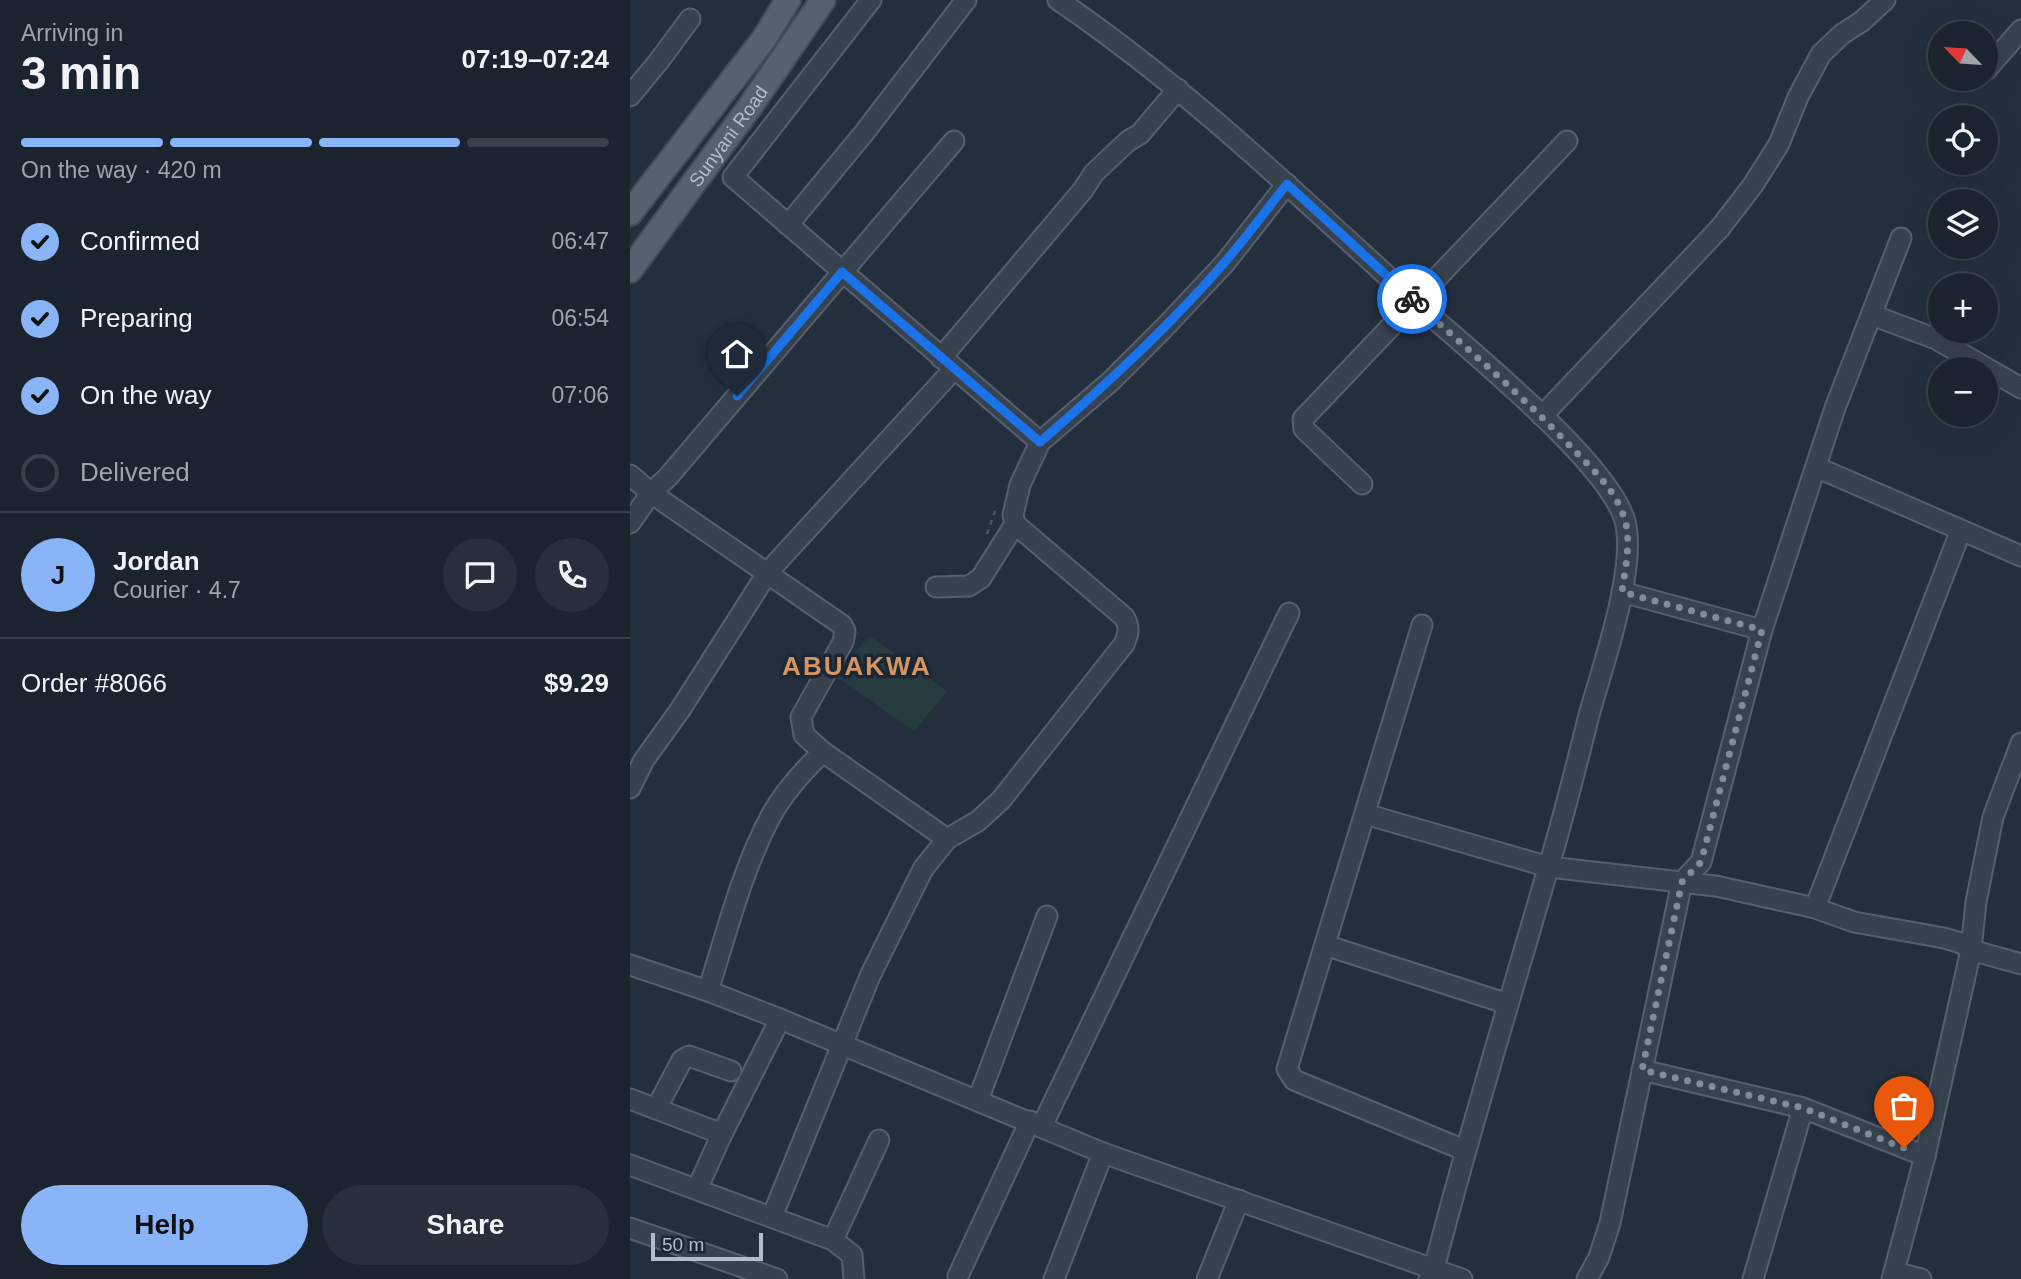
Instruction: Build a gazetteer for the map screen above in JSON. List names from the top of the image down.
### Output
{
  "streets": {
    "main road": ["Sunyani Road"]
  },
  "districts": ["ABUAKWA"],
  "scale_bar": "50 m",
  "north": "top left",
  "page": {
    "heading": ["3 min", "Arriving in", "07:19–07:24"],
    "panel": [
      "Jordan",
      "Courier · 4.7",
      "Order #8066",
      "$9.29"
    ],
    "map_buttons": ["+", "−"],
    "bar": "On the way · 420 m",
    "list": [
      ["Confirmed", "06:47"],
      ["Preparing", "06:54"],
      ["On the way", "07:06"],
      "Delivered"
    ],
    "round": "J",
    "buttons": ["Help", "Share"],
    "scale": "50 m"
  }
}
